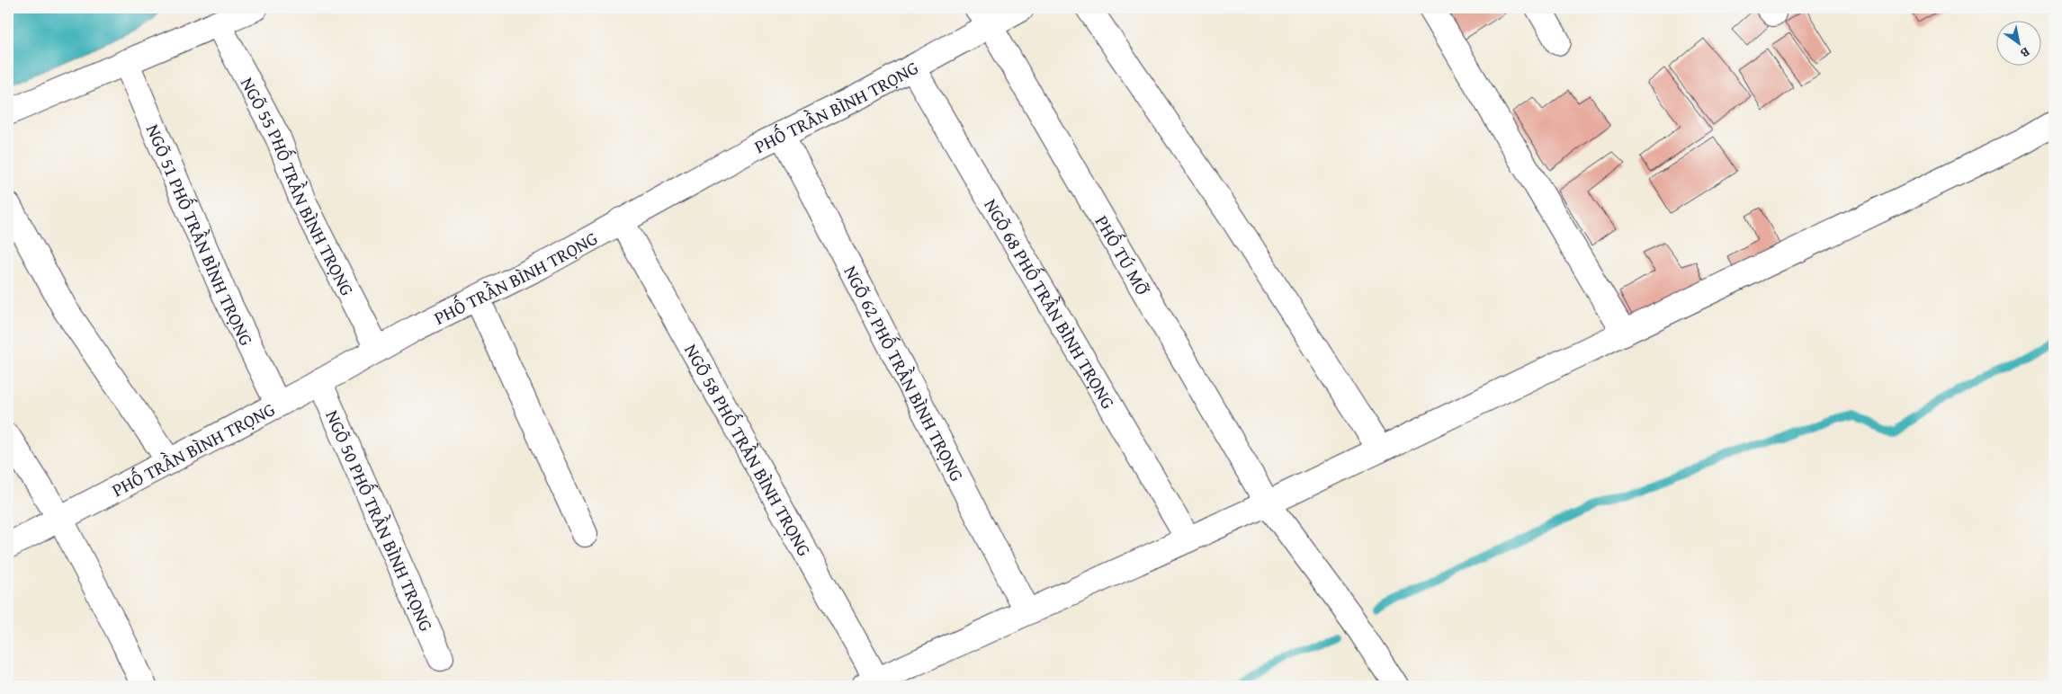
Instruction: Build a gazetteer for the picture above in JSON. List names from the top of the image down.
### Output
{
  "streets": {
    "street": [
      "PHỐ TRẦN BÌNH TRỌNG",
      "NGÕ 55 PHỐ TRẦN BÌNH TRỌNG",
      "NGÕ 51 PHỐ TRẦN BÌNH TRỌNG",
      "PHỐ TÚ MỠ",
      "NGÕ 68 PHỐ TRẦN BÌNH TRỌNG",
      "NGÕ 62 PHỐ TRẦN BÌNH TRỌNG",
      "NGÕ 58 PHỐ TRẦN BÌNH TRỌNG",
      "NGÕ 50 PHỐ TRẦN BÌNH TRỌNG"
    ]
  },
  "crossings": [
    ["PHỐ TRẦN BÌNH TRỌNG", "NGÕ 55 PHỐ TRẦN BÌNH TRỌNG"],
    ["PHỐ TRẦN BÌNH TRỌNG", "NGÕ 51 PHỐ TRẦN BÌNH TRỌNG"],
    ["PHỐ TRẦN BÌNH TRỌNG", "PHỐ TÚ MỠ"],
    ["PHỐ TRẦN BÌNH TRỌNG", "NGÕ 68 PHỐ TRẦN BÌNH TRỌNG"],
    ["PHỐ TRẦN BÌNH TRỌNG", "NGÕ 62 PHỐ TRẦN BÌNH TRỌNG"],
    ["PHỐ TRẦN BÌNH TRỌNG", "NGÕ 58 PHỐ TRẦN BÌNH TRỌNG"],
    ["PHỐ TRẦN BÌNH TRỌNG", "NGÕ 50 PHỐ TRẦN BÌNH TRỌNG"]
  ],
  "north": "bottom right"
}
